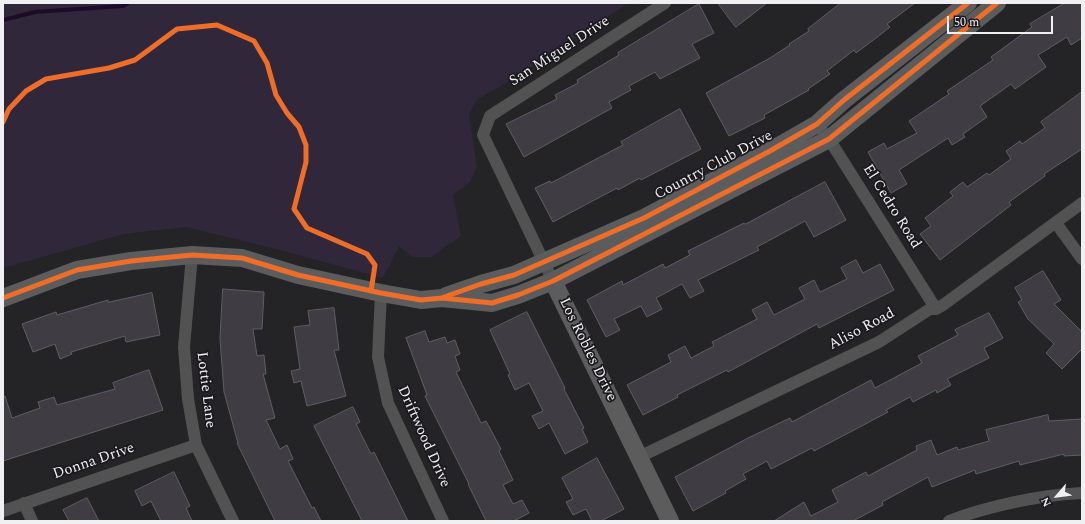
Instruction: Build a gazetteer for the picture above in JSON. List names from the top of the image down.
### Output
{
  "streets": {
    "street": [
      "San Miguel Drive",
      "Country Club Drive",
      "El Cedro Road",
      "Aliso Road",
      "Los Robles Drive",
      "Lottie Lane",
      "Driftwood Drive",
      "Donna Drive"
    ]
  },
  "crossings": [
    ["San Miguel Drive", "Los Robles Drive"],
    ["Country Club Drive", "El Cedro Road"],
    ["Country Club Drive", "Los Robles Drive"],
    ["Country Club Drive", "Lottie Lane"],
    ["Country Club Drive", "Driftwood Drive"],
    ["El Cedro Road", "Aliso Road"],
    ["Aliso Road", "Los Robles Drive"],
    ["Lottie Lane", "Donna Drive"]
  ],
  "scale_bar": "50 m",
  "north": "bottom left"
}
